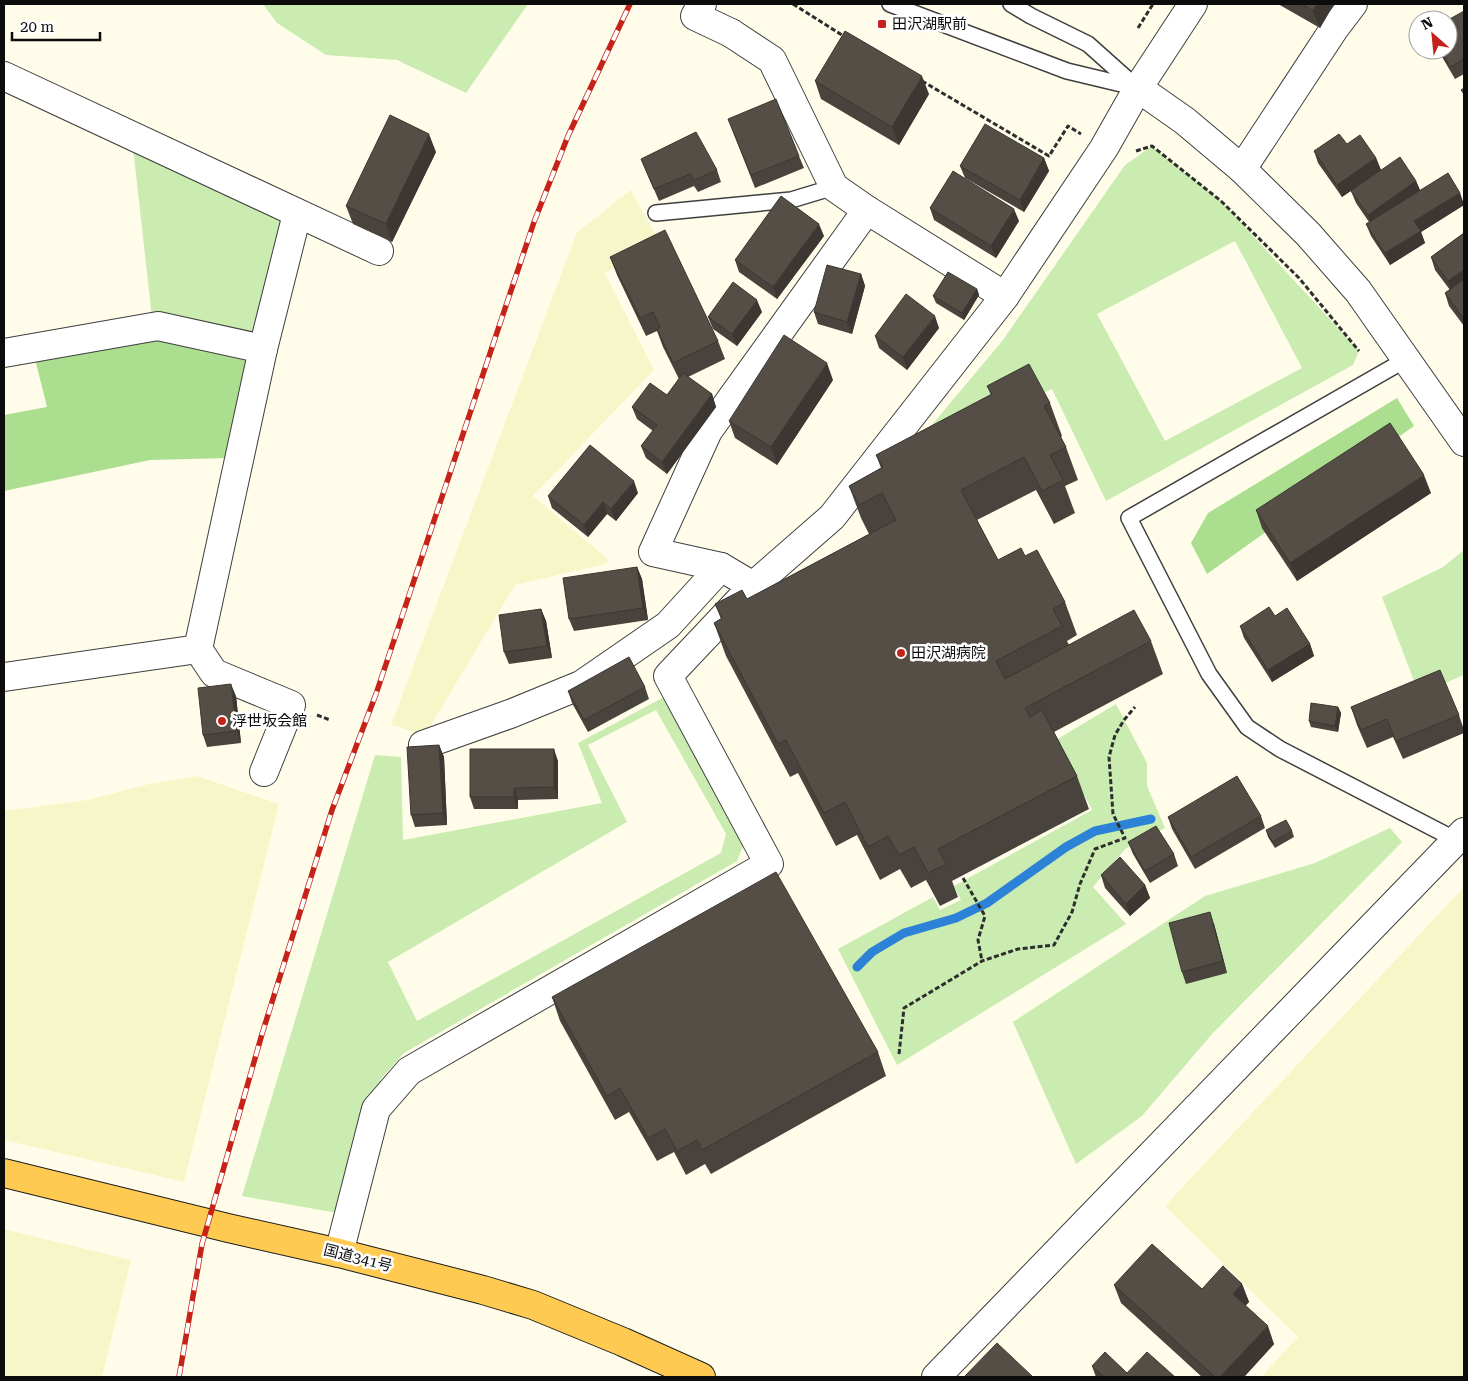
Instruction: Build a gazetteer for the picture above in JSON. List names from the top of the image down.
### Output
{
  "streets": {
    "highway": ["国道341号"]
  },
  "places": {
    "transit": ["田沢湖駅前"],
    "other": ["田沢湖病院", "浮世坂会館"]
  },
  "scale_bar": "20 m",
  "north": "top left"
}
